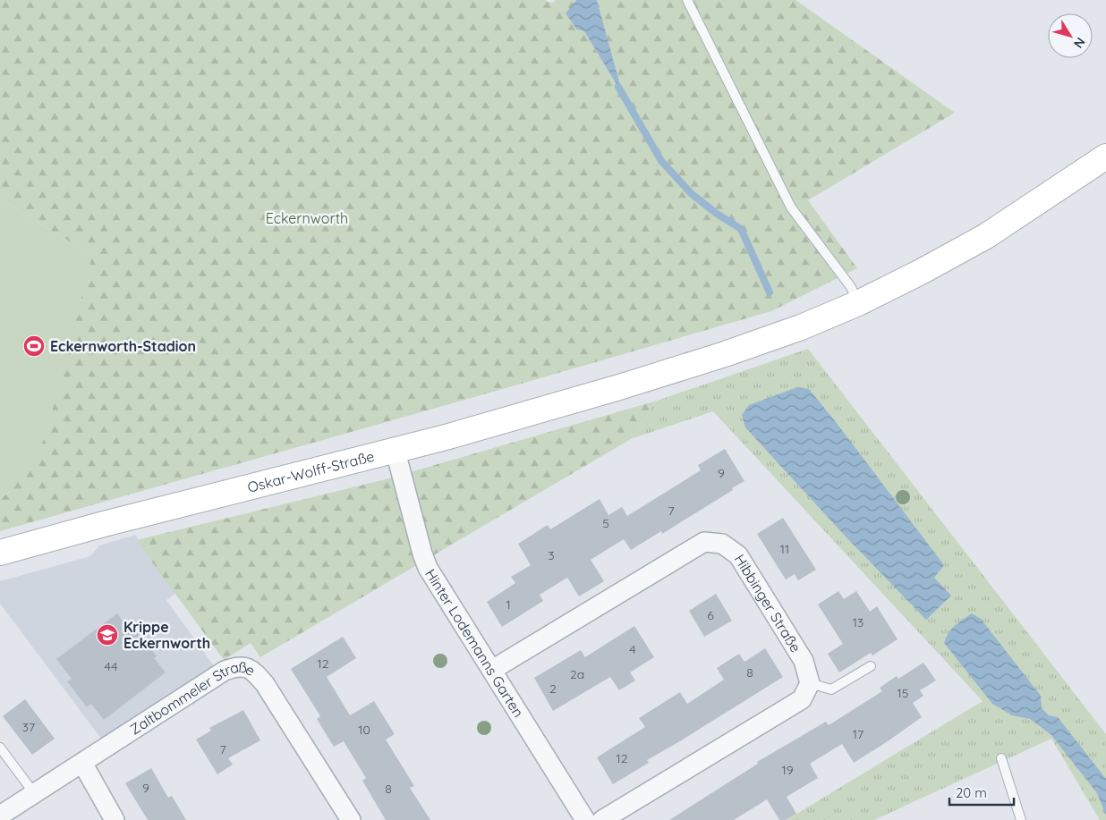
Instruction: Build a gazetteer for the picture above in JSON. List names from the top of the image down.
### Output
{
  "streets": {
    "street": [
      "Oskar-Wolff-Straße",
      "Hibbinger Straße",
      "Hinter Lodemanns Garten",
      "Zaltbommeler Straße"
    ]
  },
  "crossings": [
    ["Oskar-Wolff-Straße", "Hinter Lodemanns Garten"],
    ["Hibbinger Straße", "Hinter Lodemanns Garten"]
  ],
  "parks": ["Eckernworth"],
  "places": {
    "sports": ["Eckernworth-Stadion"],
    "school or university": ["Krippe Eckernworth"]
  },
  "house_numbers": [
    "9",
    "7",
    "5",
    "11",
    "3",
    "1",
    "6",
    "13",
    "4",
    "12",
    "44",
    "8",
    "2a",
    "2",
    "15",
    "37",
    "10",
    "17",
    "7",
    "12",
    "19",
    "9",
    "8"
  ],
  "scale_bar": "20 m",
  "north": "bottom right"
}
